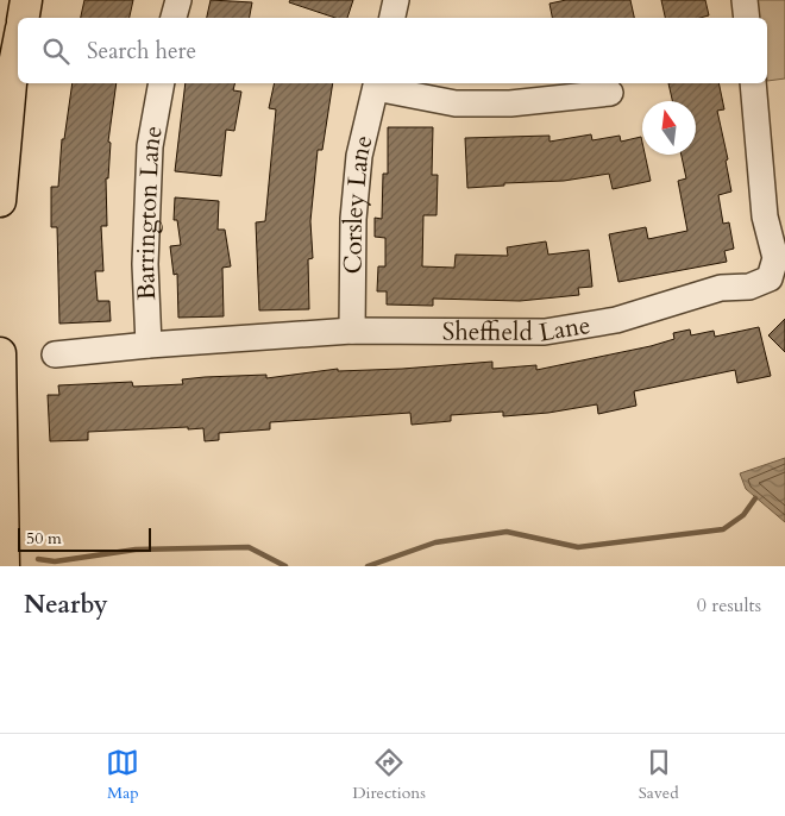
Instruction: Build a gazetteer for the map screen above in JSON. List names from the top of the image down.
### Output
{
  "streets": {
    "street": ["Corsley Lane", "Barrington Lane", "Sheffield Lane"]
  },
  "crossings": [
    ["Corsley Lane", "Sheffield Lane"],
    ["Barrington Lane", "Sheffield Lane"]
  ],
  "scale_bar": "50 m",
  "north": "top",
  "page": {
    "search": "Search here",
    "scale": "50 m",
    "heading": ["Nearby", "0 results"],
    "nav": ["Map", "Directions", "Saved"]
  }
}
